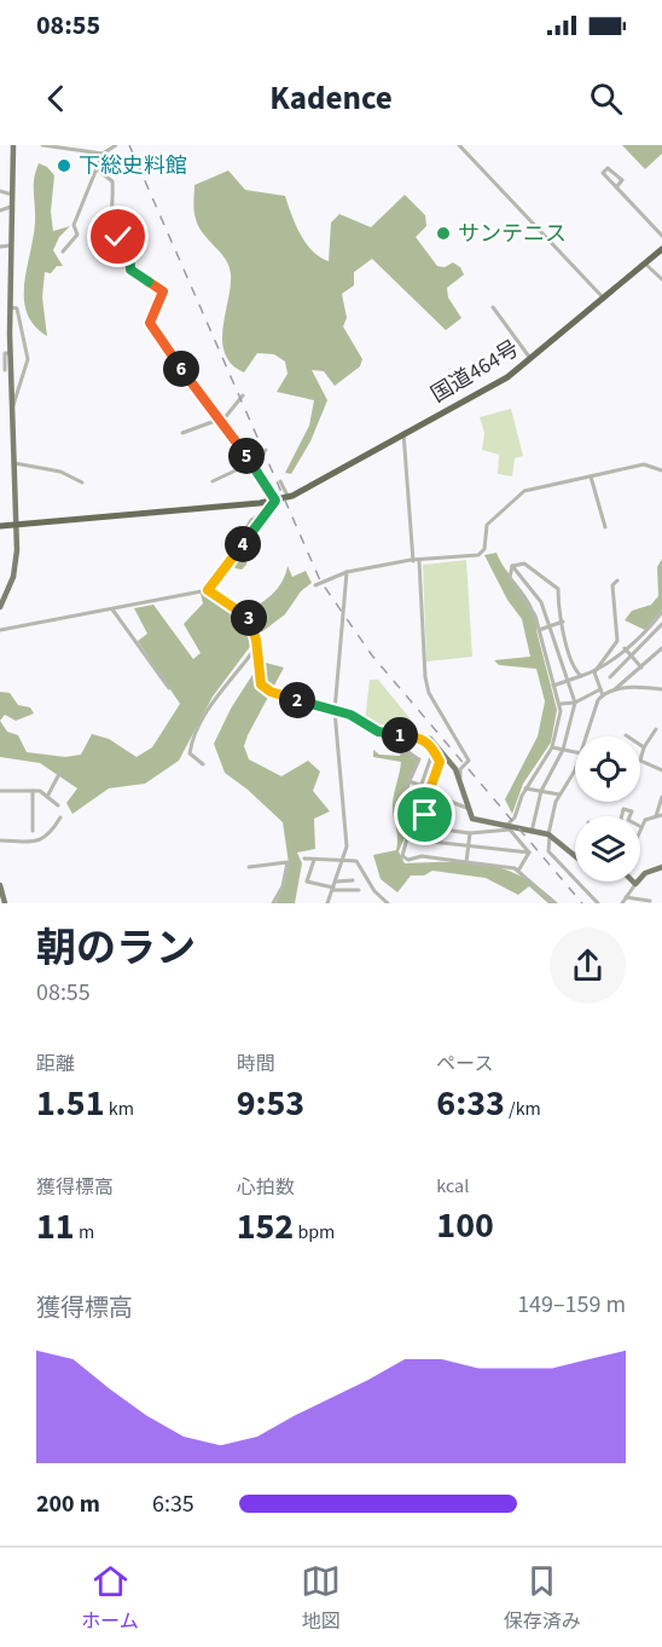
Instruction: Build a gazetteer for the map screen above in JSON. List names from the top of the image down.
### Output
{
  "streets": {
    "highway": ["国道464号"]
  },
  "places": ["下総史料館", "サンテニス"],
  "page": {
    "status": "08:55",
    "header": "Kadence",
    "pins": [
      "6",
      "5",
      "4",
      "3",
      "2",
      "1"
    ],
    "heading": ["朝のラン", "08:55"],
    "stats": [
      ["距離", "1.51 km"],
      ["時間", "9:53"],
      ["ペース", "6:33 /km"],
      ["獲得標高", "11 m"],
      ["心拍数", "152 bpm"],
      ["kcal", "100"]
    ],
    "chart": ["獲得標高", "149–159 m"],
    "list": [
      {
        "name": "200 m",
        "note": "6:35"
      }
    ],
    "tabs": ["ホーム", "地図", "保存済み"]
  }
}
